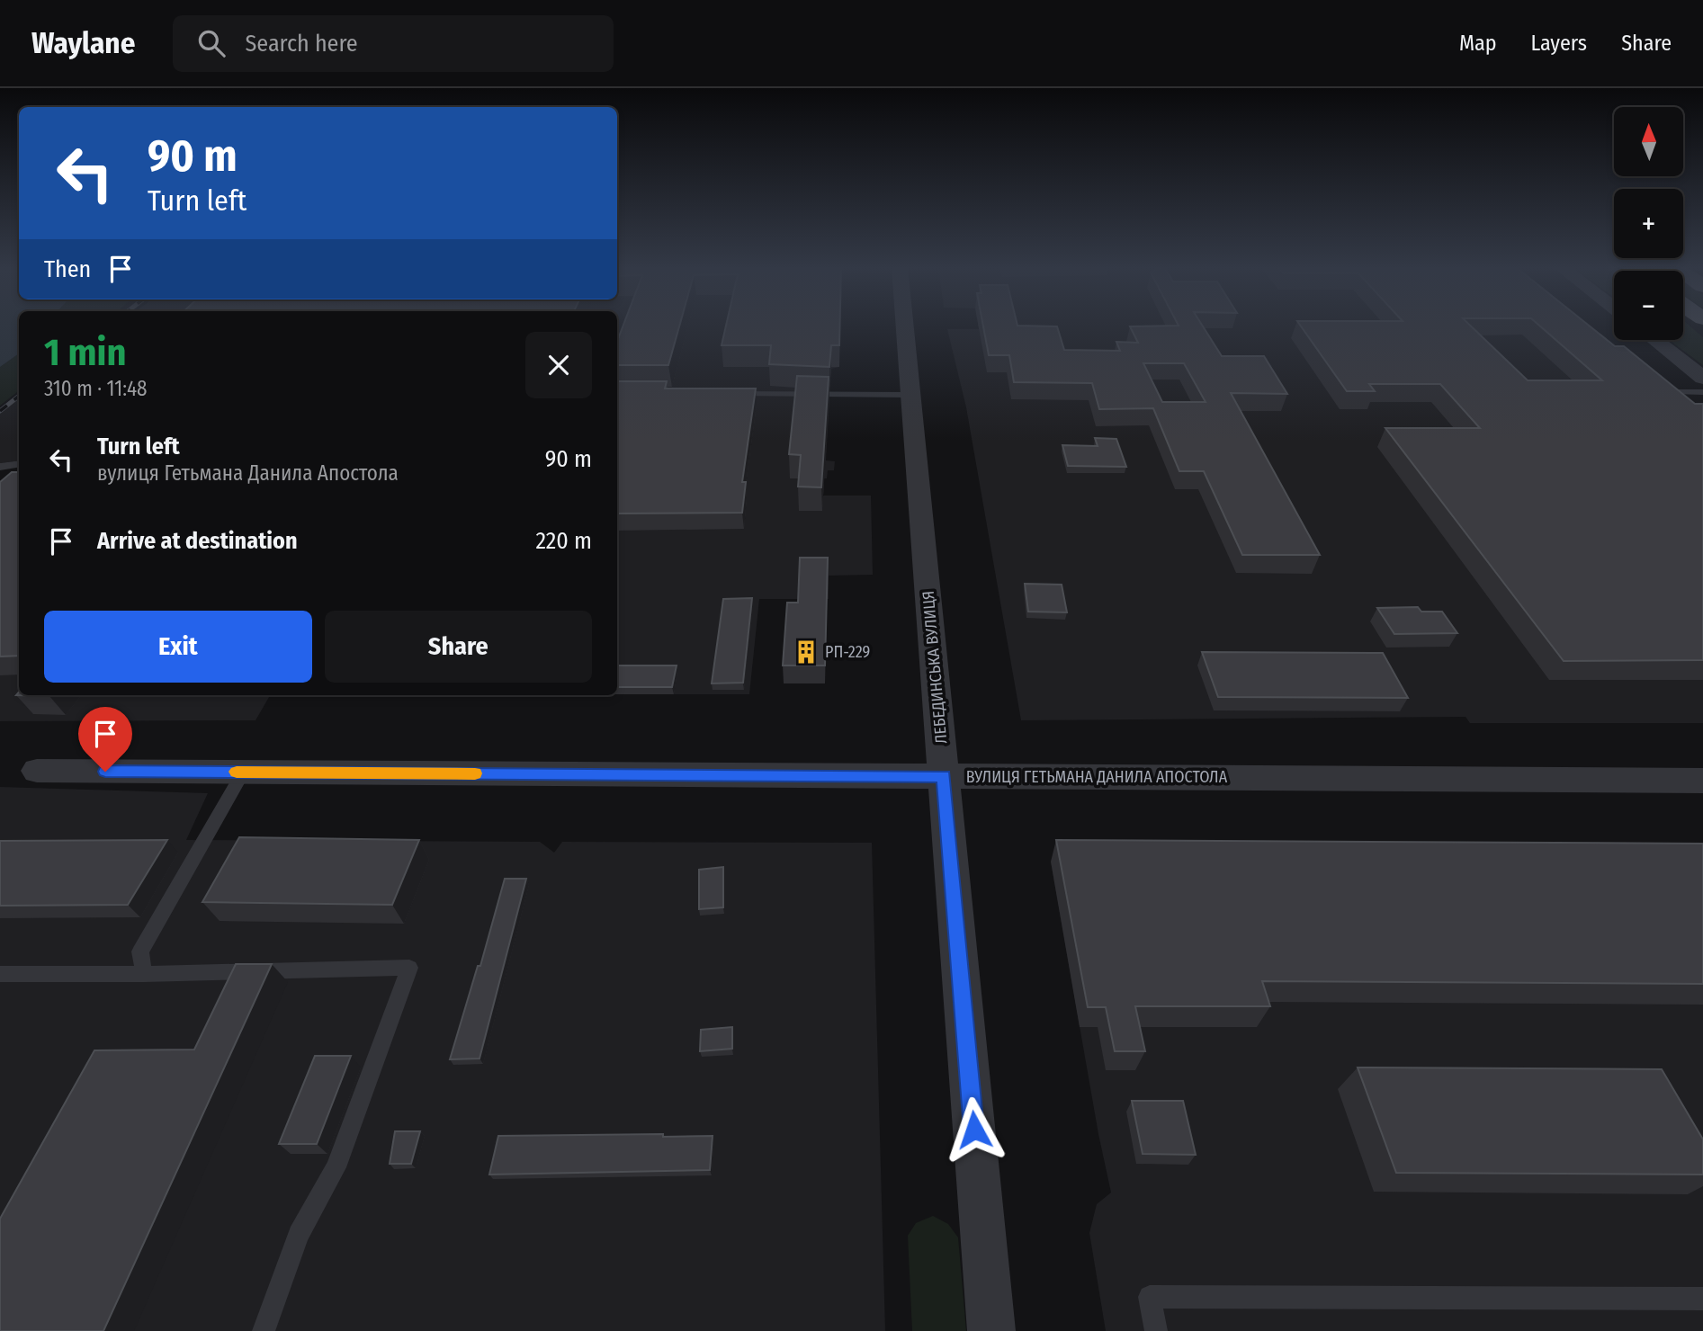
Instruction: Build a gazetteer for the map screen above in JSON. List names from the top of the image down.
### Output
{
  "streets": {
    "street": ["ЛЕБЕДИНСЬКА ВУЛИЦЯ", "ВУЛИЦЯ ГЕТЬМАНА ДАНИЛА АПОСТОЛА"]
  },
  "crossings": [
    ["ЛЕБЕДИНСЬКА ВУЛИЦЯ", "ВУЛИЦЯ ГЕТЬМАНА ДАНИЛА АПОСТОЛА"]
  ],
  "places": {
    "building": ["РП-229"]
  },
  "north": "top",
  "page": {
    "header": "Waylane",
    "search": "Search here",
    "nav": ["Map", "Layers", "Share"],
    "map_buttons": ["+", "−"],
    "turn": ["90 m", "Turn left"],
    "then": "Then",
    "heading": ["1 min", "310 m · 11:48"],
    "list": [
      {
        "name": "Turn left",
        "note": "вулиця Гетьмана Данила Апостола",
        "value": "90 m"
      },
      {
        "name": "Arrive at destination",
        "value": "220 m"
      }
    ],
    "buttons": ["Exit", "Share"]
  }
}
